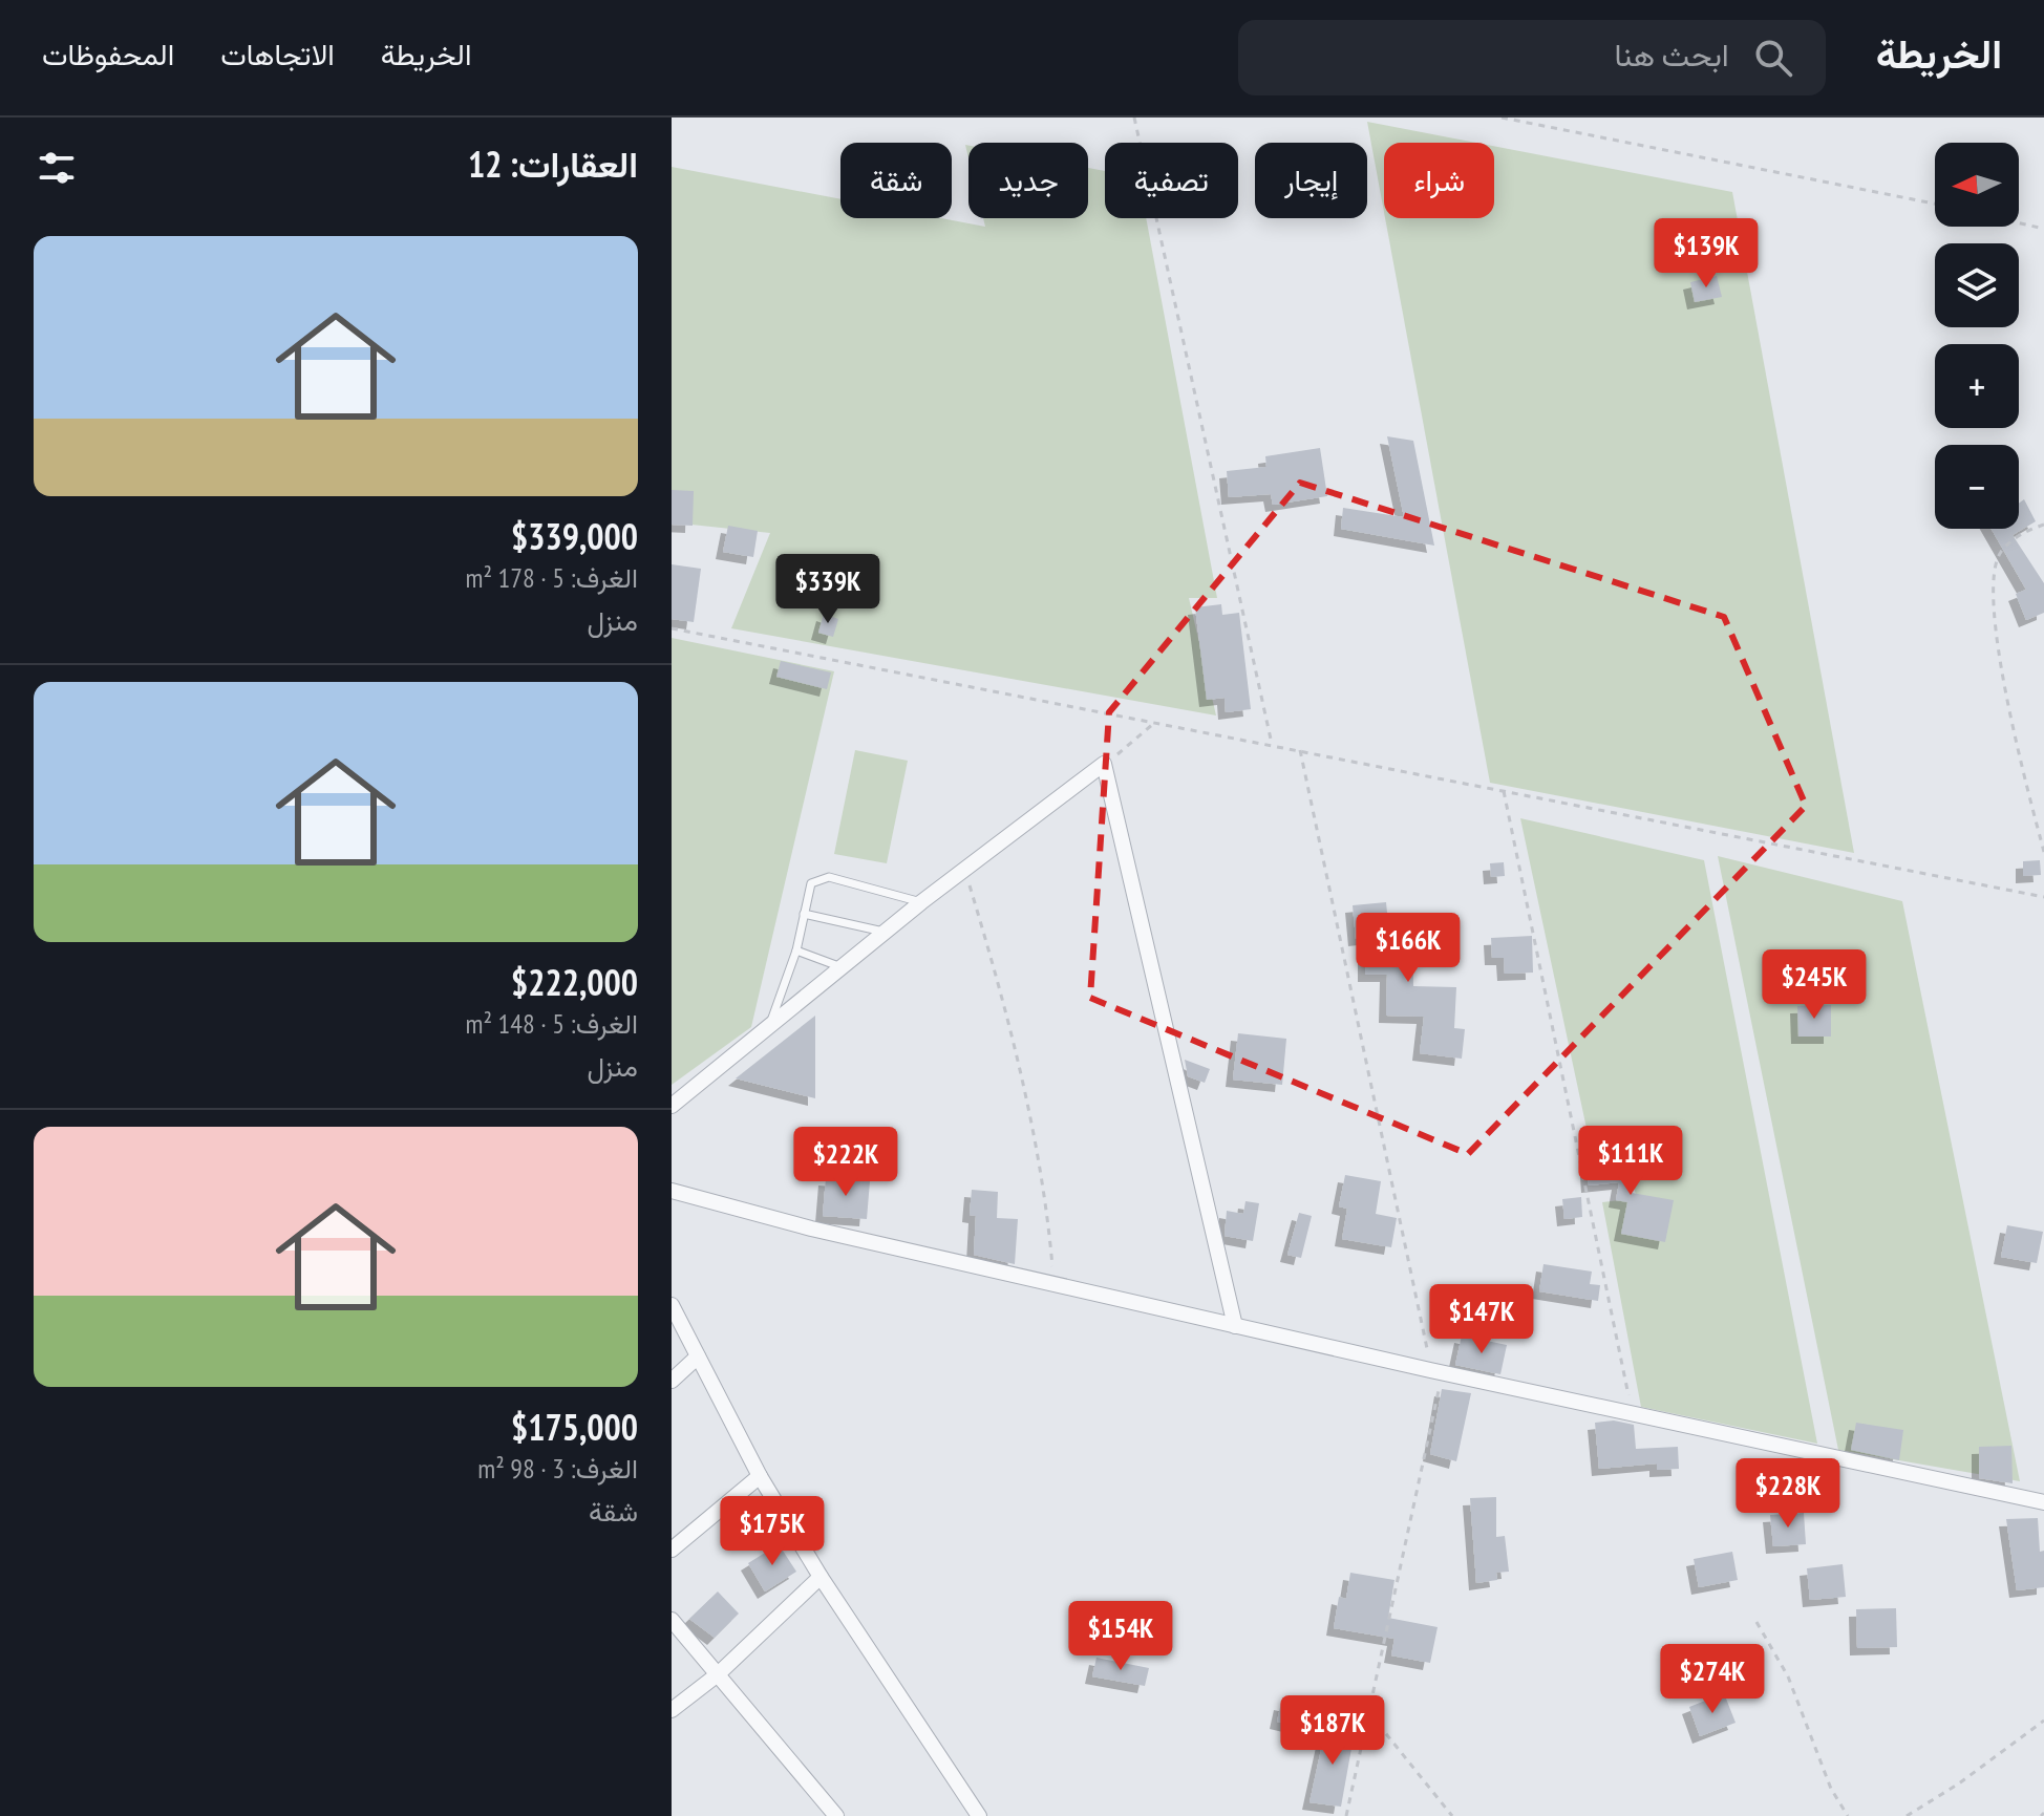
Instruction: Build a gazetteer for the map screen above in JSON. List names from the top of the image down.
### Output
{
  "north": "left",
  "page": {
    "header": "الخريطة",
    "search": "ابحث هنا",
    "nav": ["الخريطة", "الاتجاهات", "المحفوظات"],
    "heading": "العقارات: 12",
    "map_buttons": ["+", "−"],
    "chip": [
      "شراء",
      "إيجار",
      "تصفية",
      "جديد",
      "شقة"
    ],
    "price": [
      "$139K",
      "$339K",
      "$166K",
      "$245K",
      "$111K",
      "$222K",
      "$147K",
      "$228K",
      "$175K",
      "$154K",
      "$274K",
      "$187K"
    ],
    "list": [
      {
        "name": "$339,000",
        "note": "الغرف: 5 · 178 m² · منزل"
      },
      {
        "name": "$222,000",
        "note": "الغرف: 5 · 148 m² · منزل"
      },
      {
        "name": "$175,000",
        "note": "الغرف: 3 · 98 m² · شقة"
      }
    ]
  }
}
